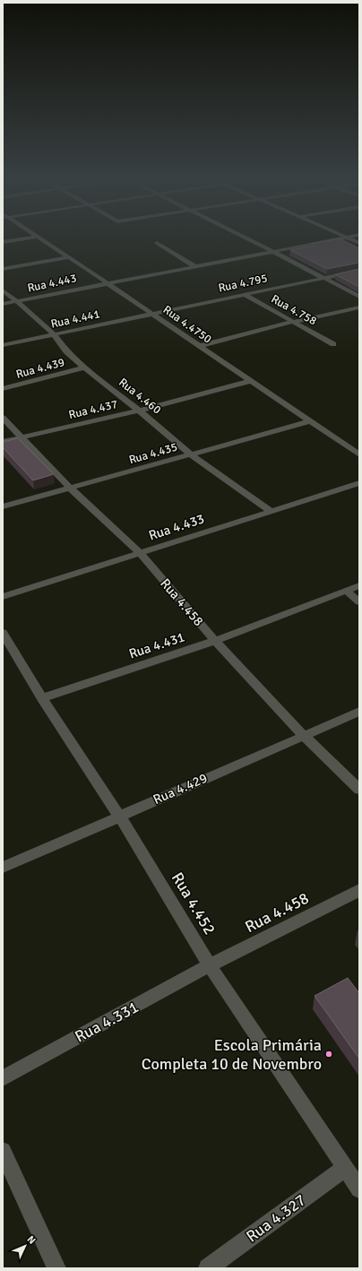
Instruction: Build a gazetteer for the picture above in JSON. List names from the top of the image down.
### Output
{
  "streets": {
    "street": [
      "Rua 4.443",
      "Rua 4.795",
      "Rua 4.758",
      "Rua 4.441",
      "Rua 4.4750",
      "Rua 4.439",
      "Rua 4.460",
      "Rua 4.437",
      "Rua 4.435",
      "Rua 4.433",
      "Rua 4.458",
      "Rua 4.431",
      "Rua 4.429",
      "Rua 4.452",
      "Rua 4.331",
      "Rua 4.327"
    ]
  },
  "crossings": [
    ["Rua 4.443", "Rua 4.4750"],
    ["Rua 4.443", "Rua 4.460"],
    ["Rua 4.795", "Rua 4.758"],
    ["Rua 4.795", "Rua 4.441"],
    ["Rua 4.795", "Rua 4.4750"],
    ["Rua 4.441", "Rua 4.4750"],
    ["Rua 4.441", "Rua 4.460"],
    ["Rua 4.4750", "Rua 4.437"],
    ["Rua 4.4750", "Rua 4.435"],
    ["Rua 4.439", "Rua 4.460"],
    ["Rua 4.460", "Rua 4.437"],
    ["Rua 4.460", "Rua 4.435"],
    ["Rua 4.460", "Rua 4.433"],
    ["Rua 4.437", "Rua 4.458"],
    ["Rua 4.435", "Rua 4.458"],
    ["Rua 4.433", "Rua 4.458"],
    ["Rua 4.458", "Rua 4.431"],
    ["Rua 4.458", "Rua 4.429"],
    ["Rua 4.458", "Rua 4.452"],
    ["Rua 4.458", "Rua 4.331"],
    ["Rua 4.431", "Rua 4.452"],
    ["Rua 4.429", "Rua 4.452"],
    ["Rua 4.452", "Rua 4.331"],
    ["Rua 4.452", "Rua 4.327"]
  ],
  "places": ["Escola Primária Completa 10 de Novembro"],
  "north": "top right"
}
